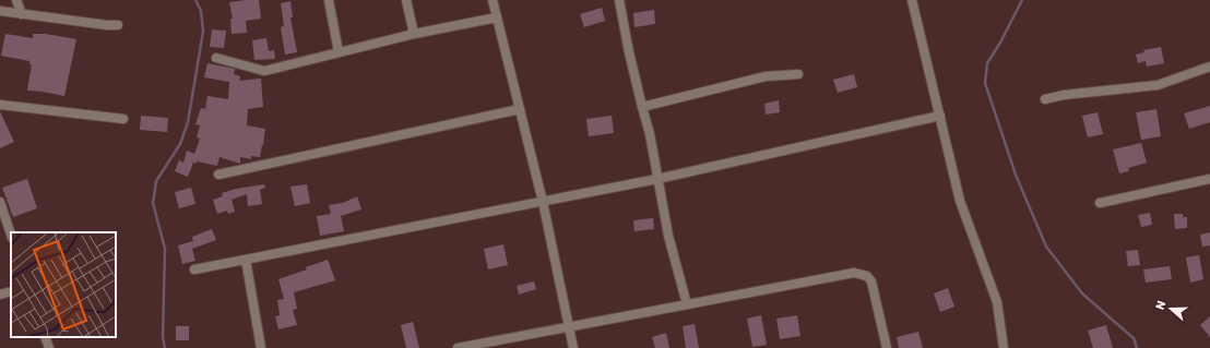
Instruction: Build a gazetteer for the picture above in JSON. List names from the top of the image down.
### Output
{
  "north": "left"
}
